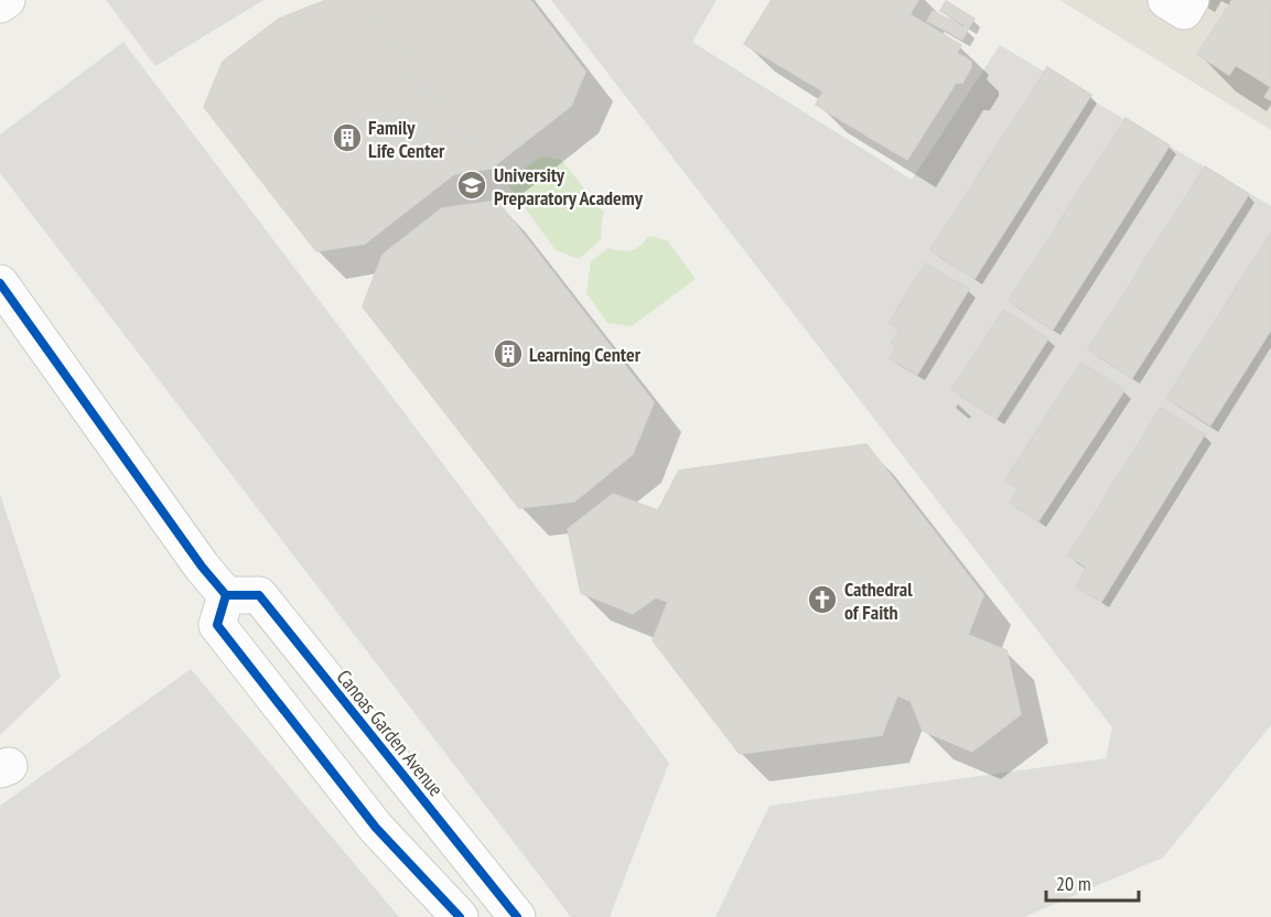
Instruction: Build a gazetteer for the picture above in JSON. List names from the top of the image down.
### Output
{
  "streets": {
    "street": ["Canoas Garden Avenue"]
  },
  "places": {
    "building": ["Family Life Center", "Learning Center"],
    "school or university": ["University Preparatory Academy"],
    "church": ["Cathedral of Faith"]
  },
  "scale_bar": "20 m"
}
